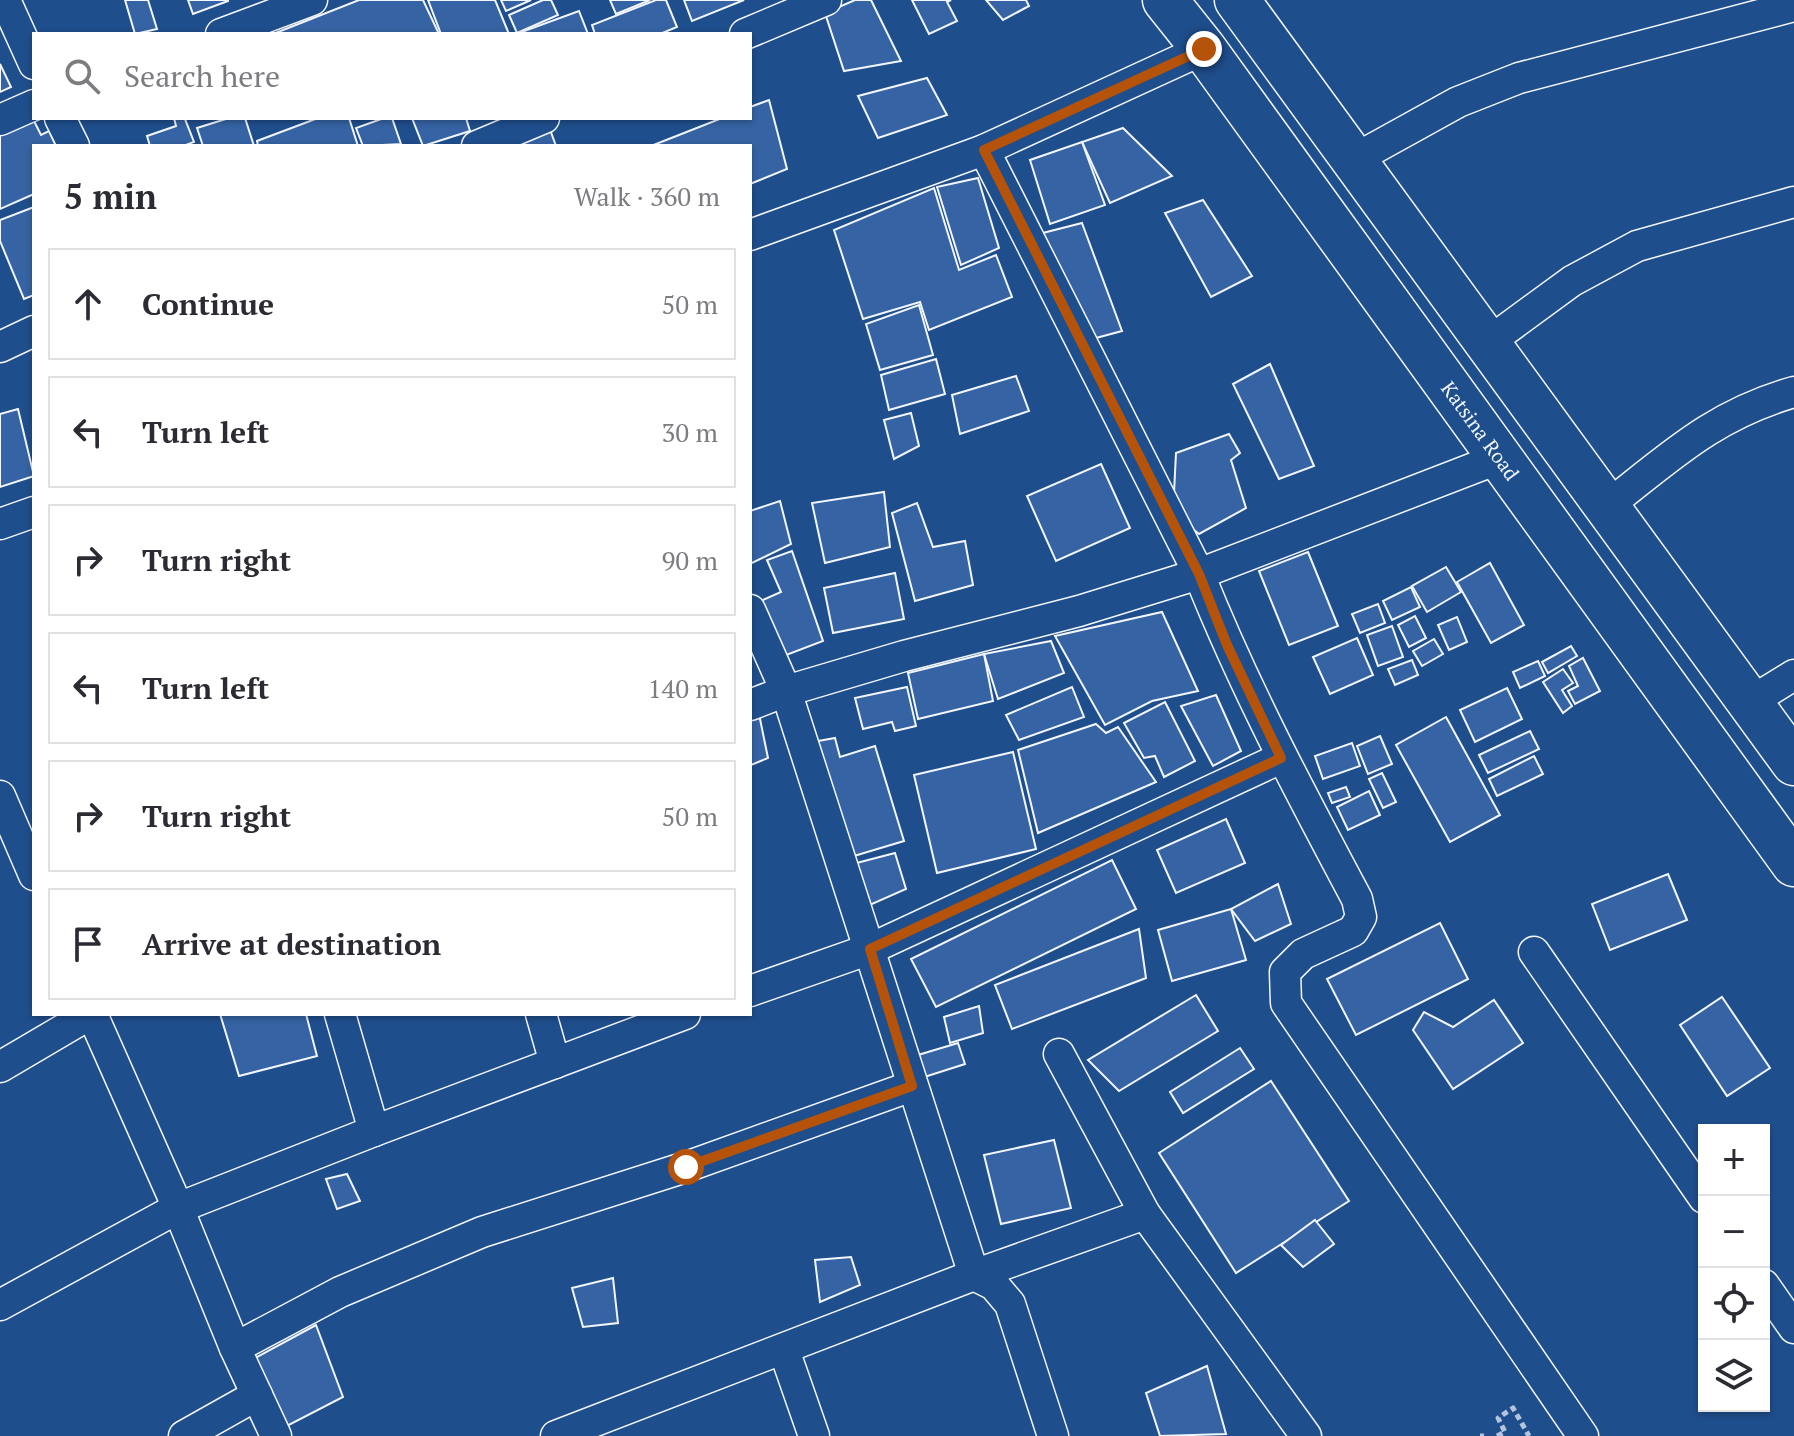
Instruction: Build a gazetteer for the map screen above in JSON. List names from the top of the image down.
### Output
{
  "streets": {
    "highway": ["Katsina Road"]
  },
  "page": {
    "search": "Search here",
    "heading": ["5 min", "Walk · 360 m"],
    "list": [
      ["Continue", "50 m"],
      ["Turn left", "30 m"],
      ["Turn right", "90 m"],
      ["Turn left", "140 m"],
      ["Turn right", "50 m"],
      "Arrive at destination"
    ],
    "map_buttons": ["+", "−"]
  }
}
